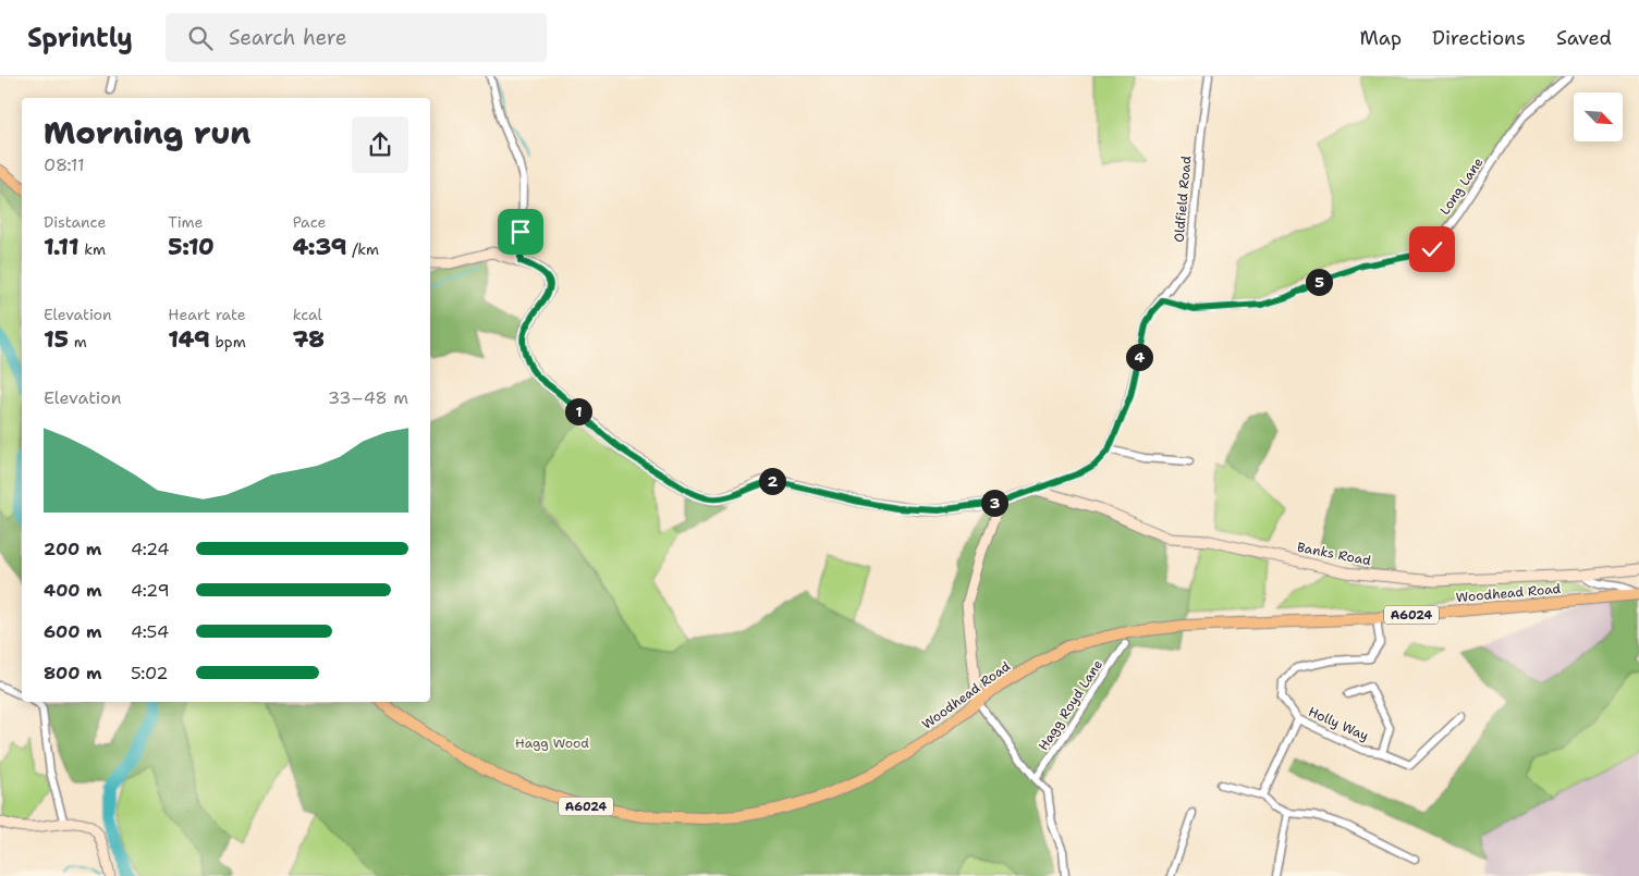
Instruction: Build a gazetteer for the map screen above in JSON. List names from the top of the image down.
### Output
{
  "streets": {
    "main road": ["Woodhead Road", "A6024"],
    "street": [
      "Long Lane",
      "Oldfield Road",
      "Banks Road",
      "Hagg Royd Lane",
      "Holly Way"
    ]
  },
  "crossings": [
    ["Long Lane", "Oldfield Road"],
    ["Oldfield Road", "Banks Road"],
    ["Woodhead Road", "Holly Way"]
  ],
  "parks": ["Hagg Wood"],
  "north": "bottom right",
  "page": {
    "header": "Sprintly",
    "search": "Search here",
    "nav": ["Map", "Directions", "Saved"],
    "heading": ["Morning run", "08:11"],
    "stats": [
      ["Distance", "1.11 km"],
      ["Time", "5:10"],
      ["Pace", "4:39 /km"],
      ["Elevation", "15 m"],
      ["Heart rate", "149 bpm"],
      ["kcal", "78"]
    ],
    "pins": [
      "5",
      "4",
      "1",
      "2",
      "3"
    ],
    "chart": ["Elevation", "33–48 m"],
    "list": [
      {
        "name": "200 m",
        "note": "4:24"
      },
      {
        "name": "400 m",
        "note": "4:29"
      },
      {
        "name": "600 m",
        "note": "4:54"
      },
      {
        "name": "800 m",
        "note": "5:02"
      }
    ]
  }
}
